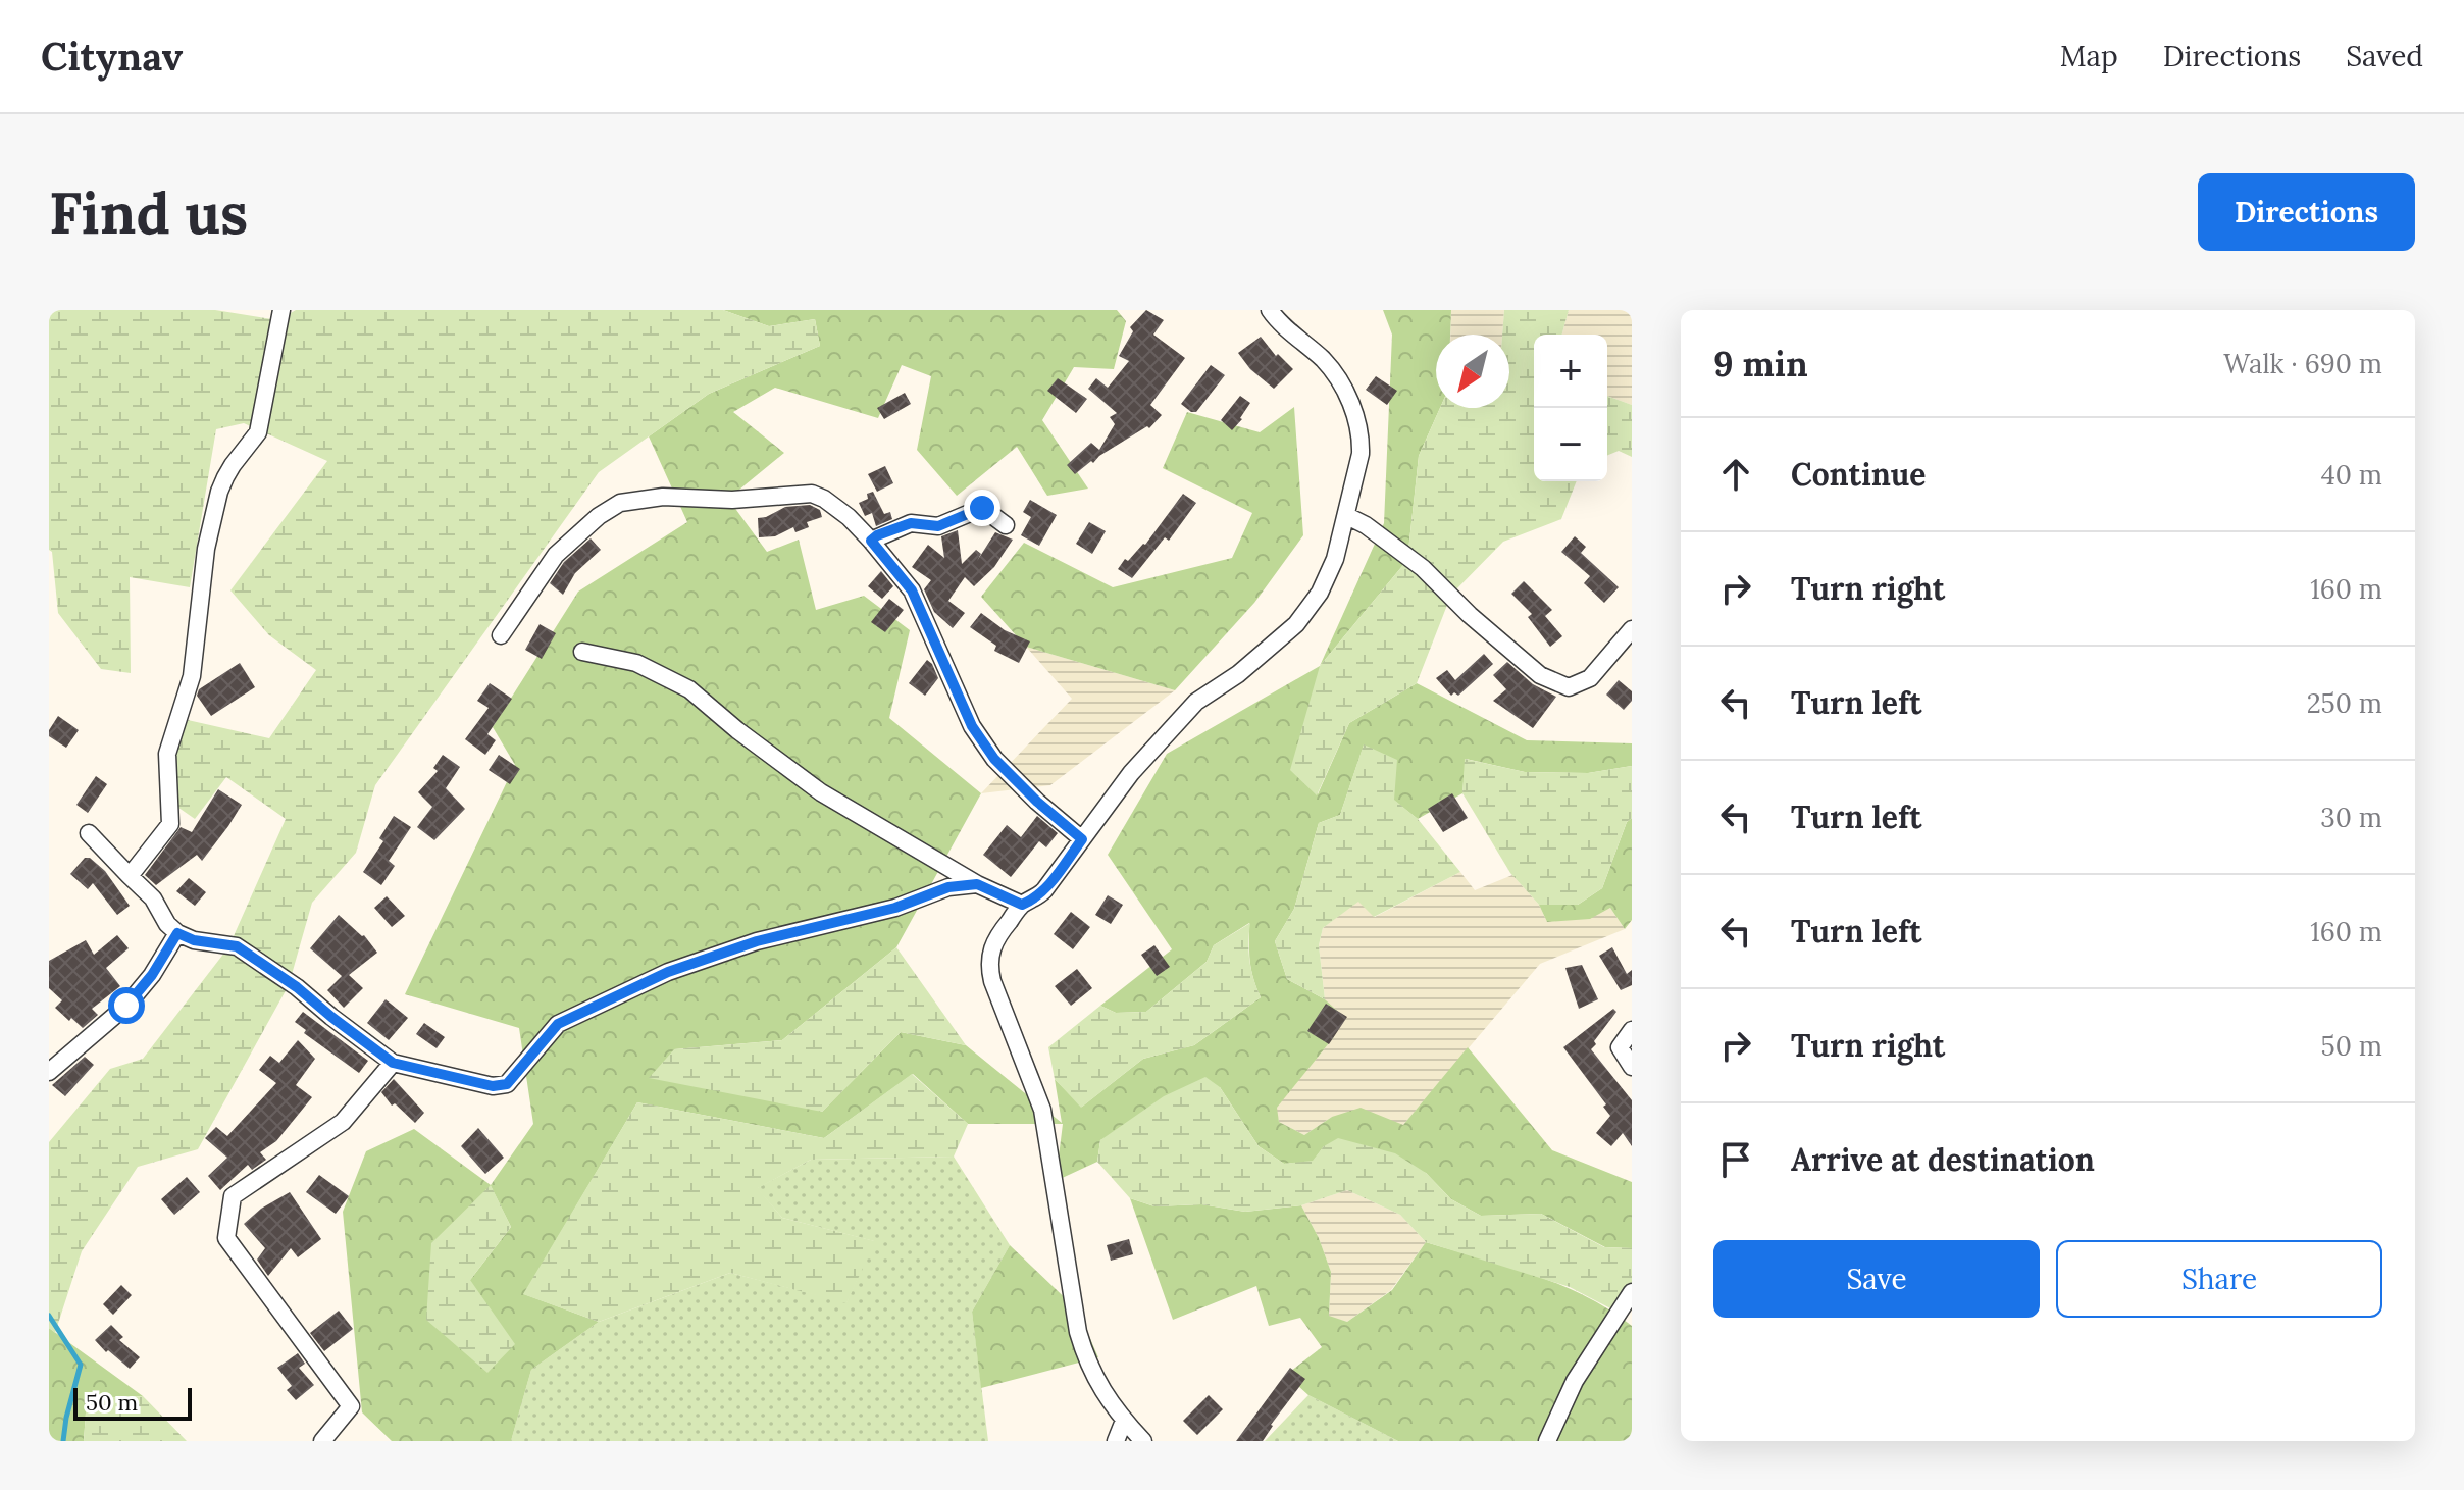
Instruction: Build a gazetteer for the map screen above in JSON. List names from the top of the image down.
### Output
{
  "scale_bar": "50 m",
  "north": "bottom left",
  "page": {
    "header": "Citynav",
    "nav": ["Map", "Directions", "Saved"],
    "buttons": [
      "Directions",
      ["Save", "Share"]
    ],
    "title": "Find us",
    "heading": ["9 min", "Walk · 690 m"],
    "map_buttons": ["+", "−"],
    "list": [
      ["Continue", "40 m"],
      ["Turn right", "160 m"],
      ["Turn left", "250 m"],
      ["Turn left", "30 m"],
      ["Turn left", "160 m"],
      ["Turn right", "50 m"],
      "Arrive at destination"
    ],
    "scale": "50 m"
  }
}
